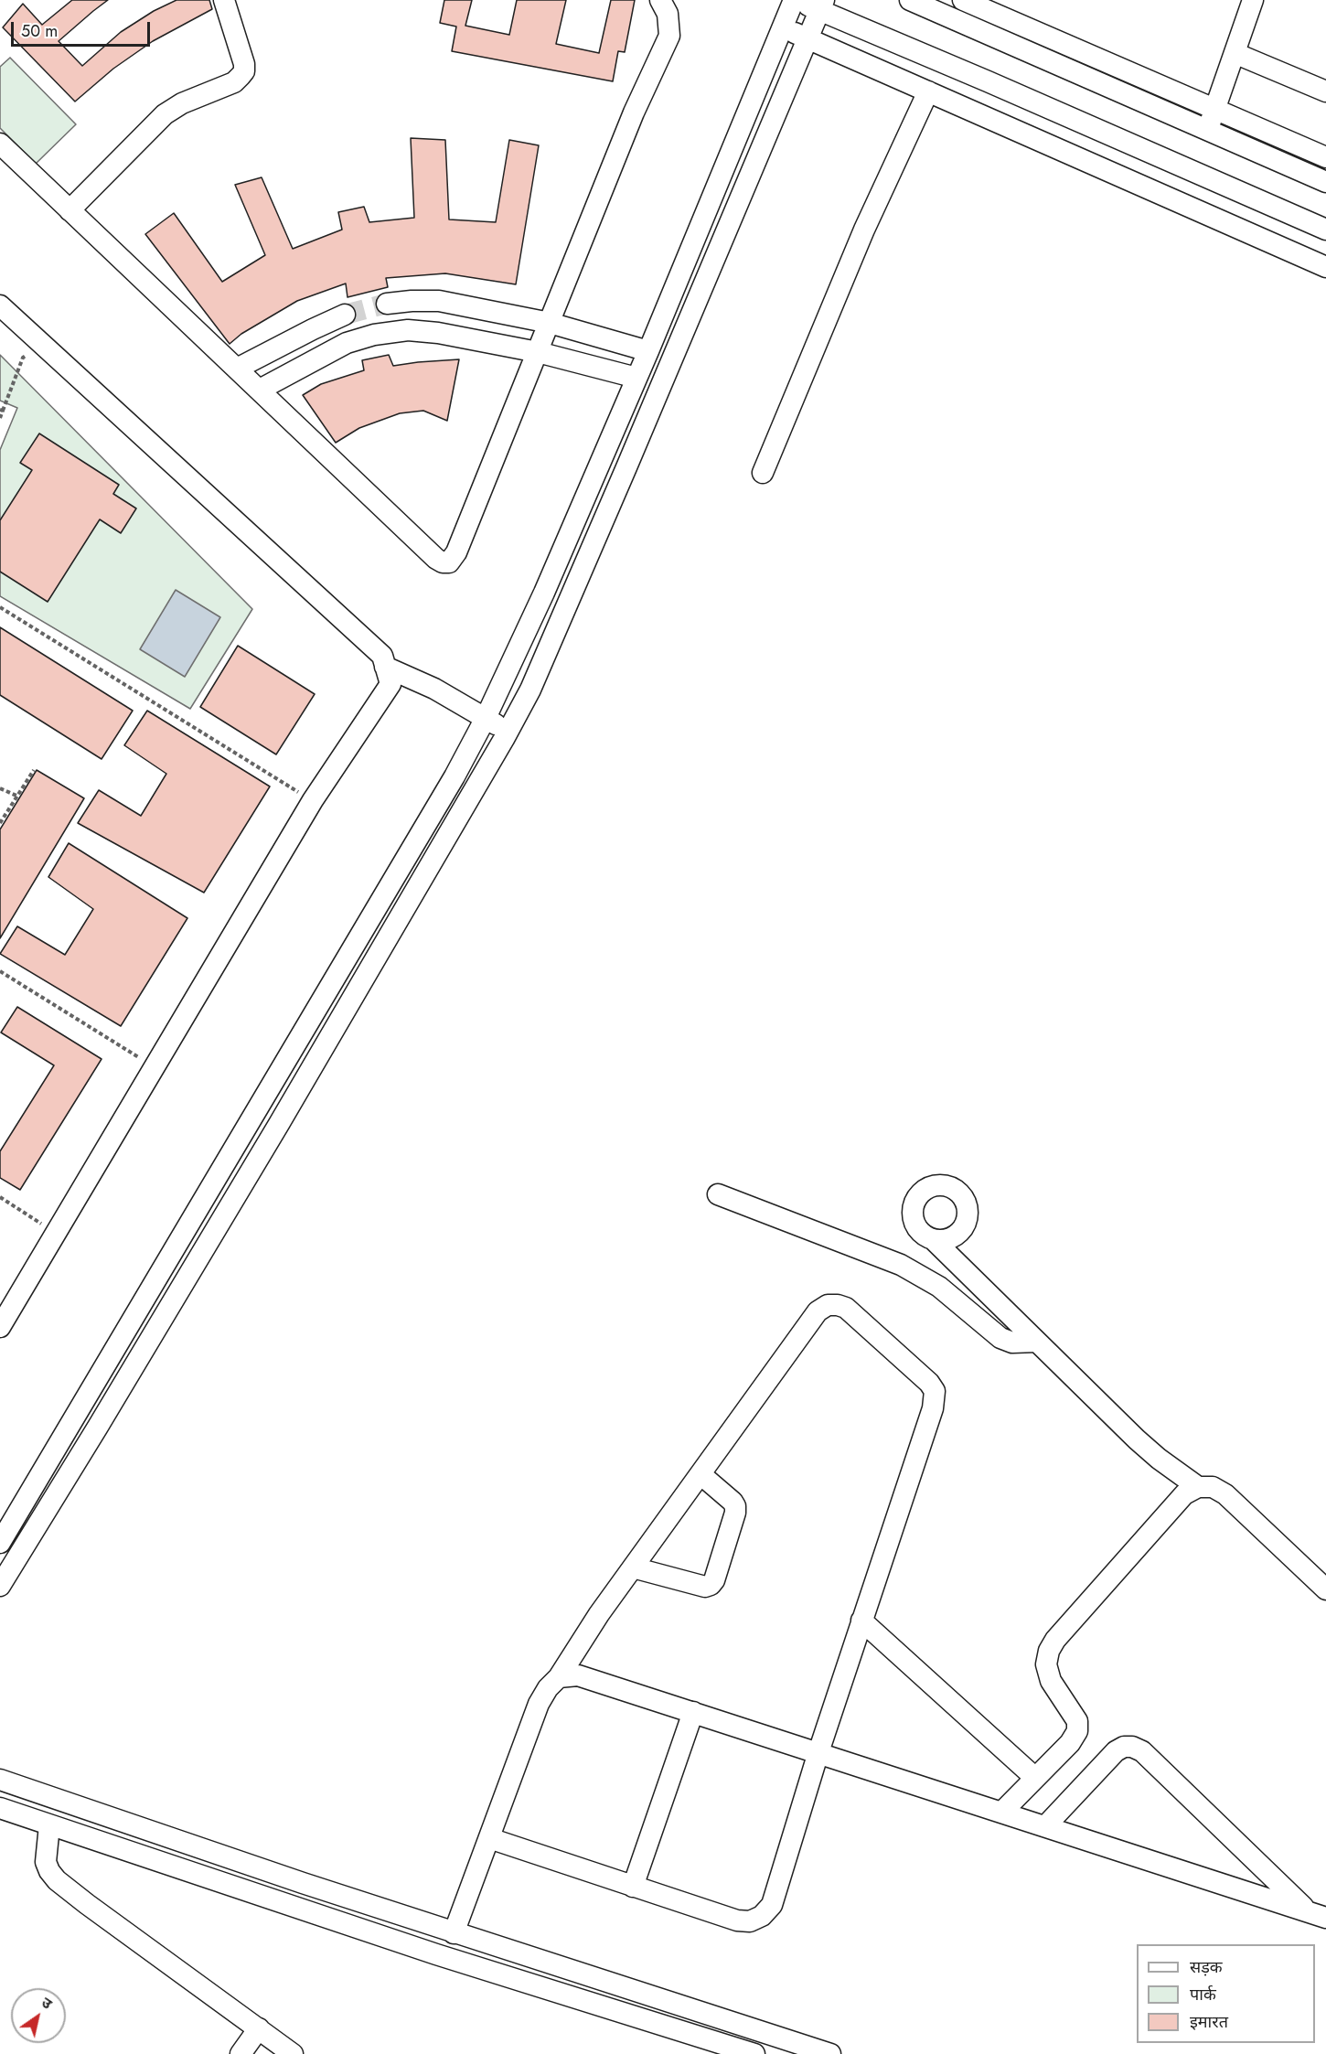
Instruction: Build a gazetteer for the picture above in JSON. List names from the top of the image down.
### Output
{
  "legend": ["सड़क", "पार्क", "इमारत"],
  "scale_bar": "50 m",
  "north": "top right"
}
